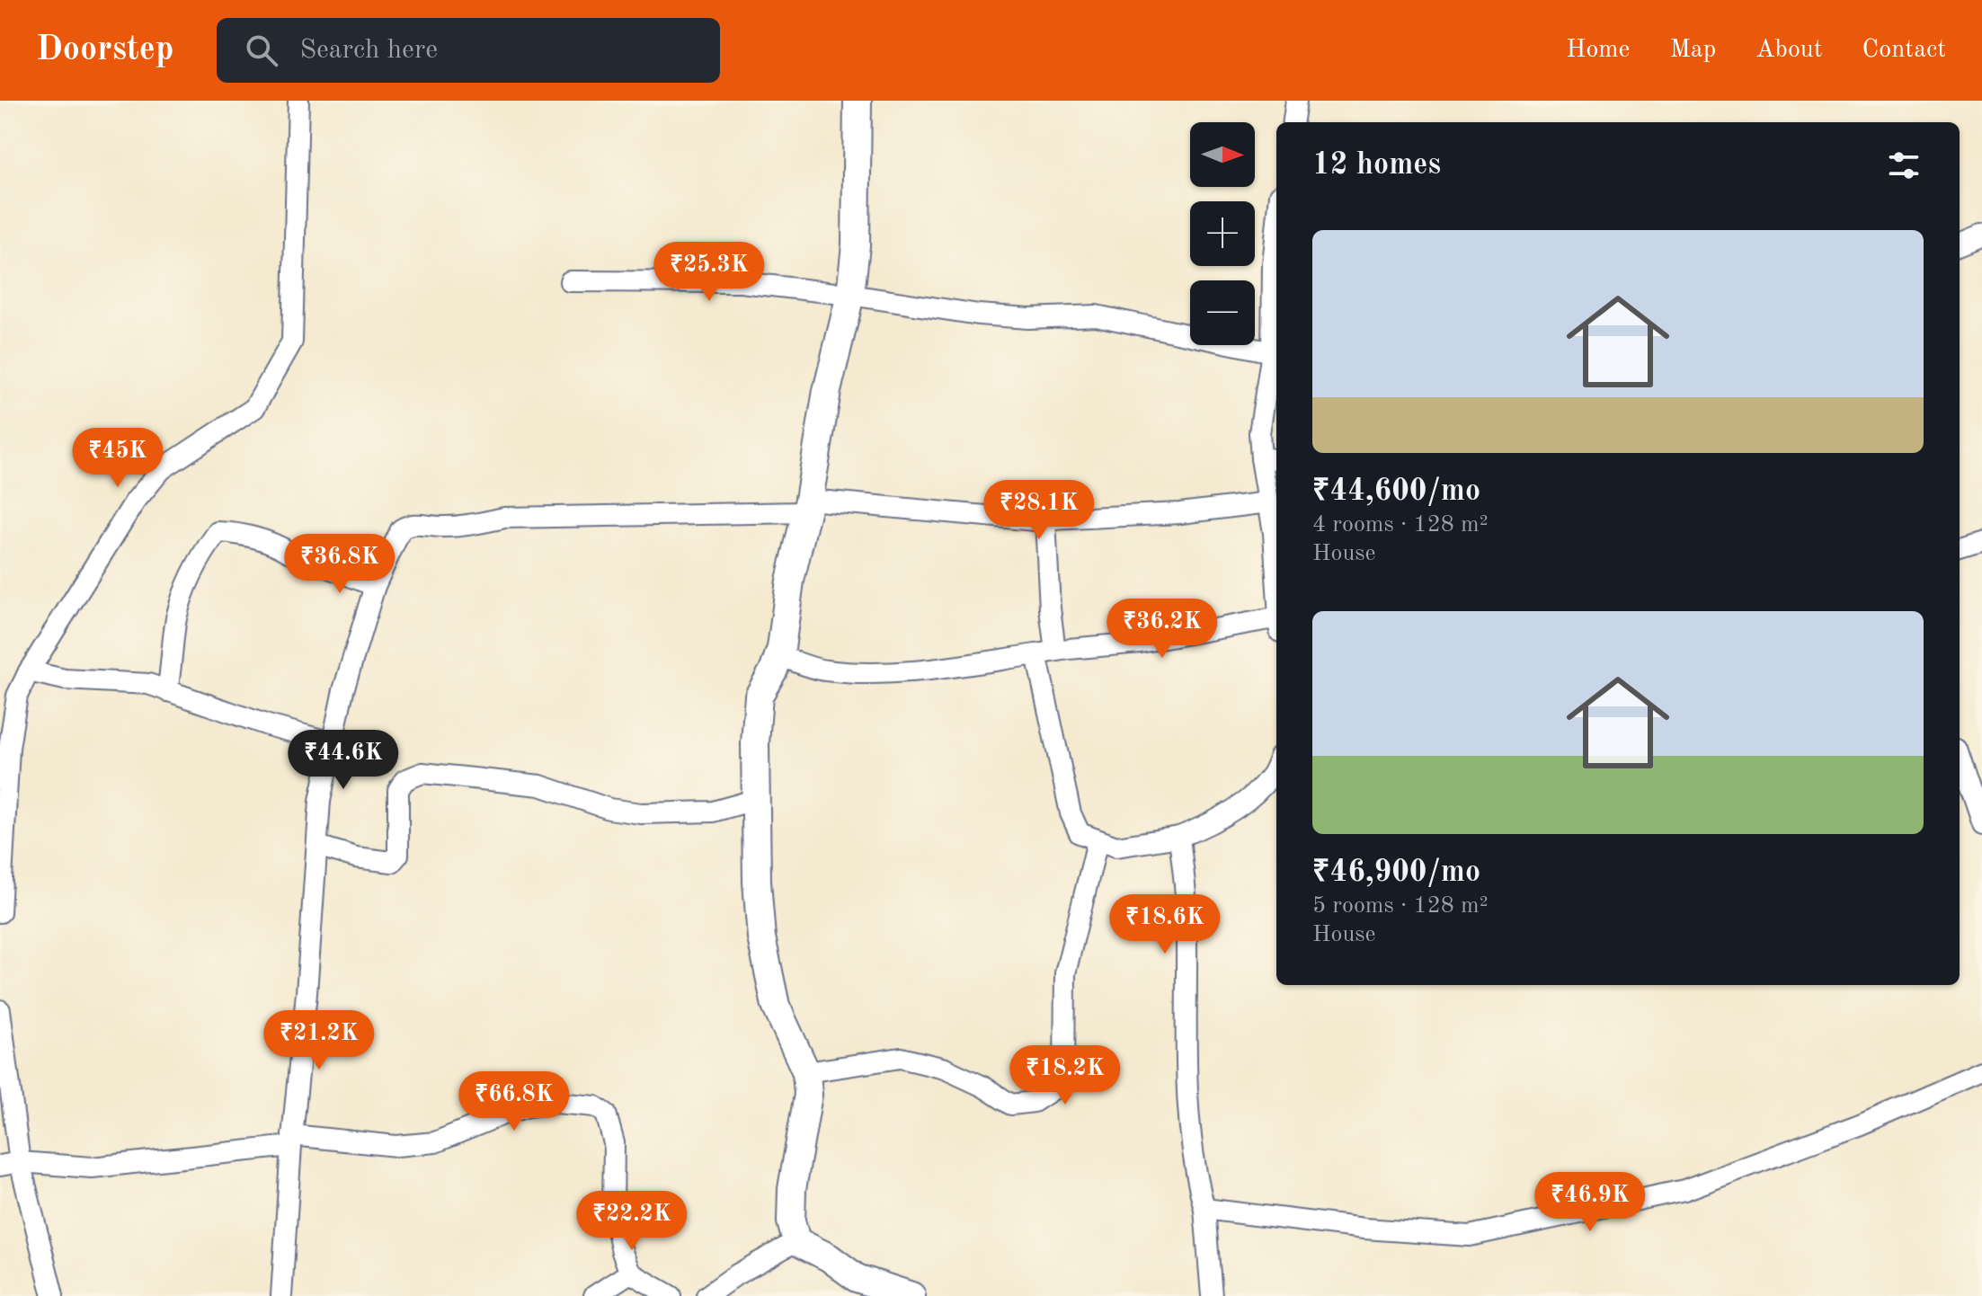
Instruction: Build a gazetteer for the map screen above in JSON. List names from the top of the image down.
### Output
{
  "north": "right",
  "page": {
    "header": "Doorstep",
    "search": "Search here",
    "nav": [
      "Home",
      "Map",
      "About",
      "Contact"
    ],
    "map_buttons": ["+", "−"],
    "heading": "12 homes",
    "list": [
      {
        "name": "₹44,600/mo",
        "note": "4 rooms · 128 m² · House"
      },
      {
        "name": "₹46,900/mo",
        "note": "5 rooms · 128 m² · House"
      }
    ],
    "price": [
      "₹25.3K",
      "₹45K",
      "₹28.1K",
      "₹36.8K",
      "₹36.2K",
      "₹44.6K",
      "₹18.6K",
      "₹21.2K",
      "₹18.2K",
      "₹66.8K",
      "₹46.9K",
      "₹22.2K"
    ]
  }
}
